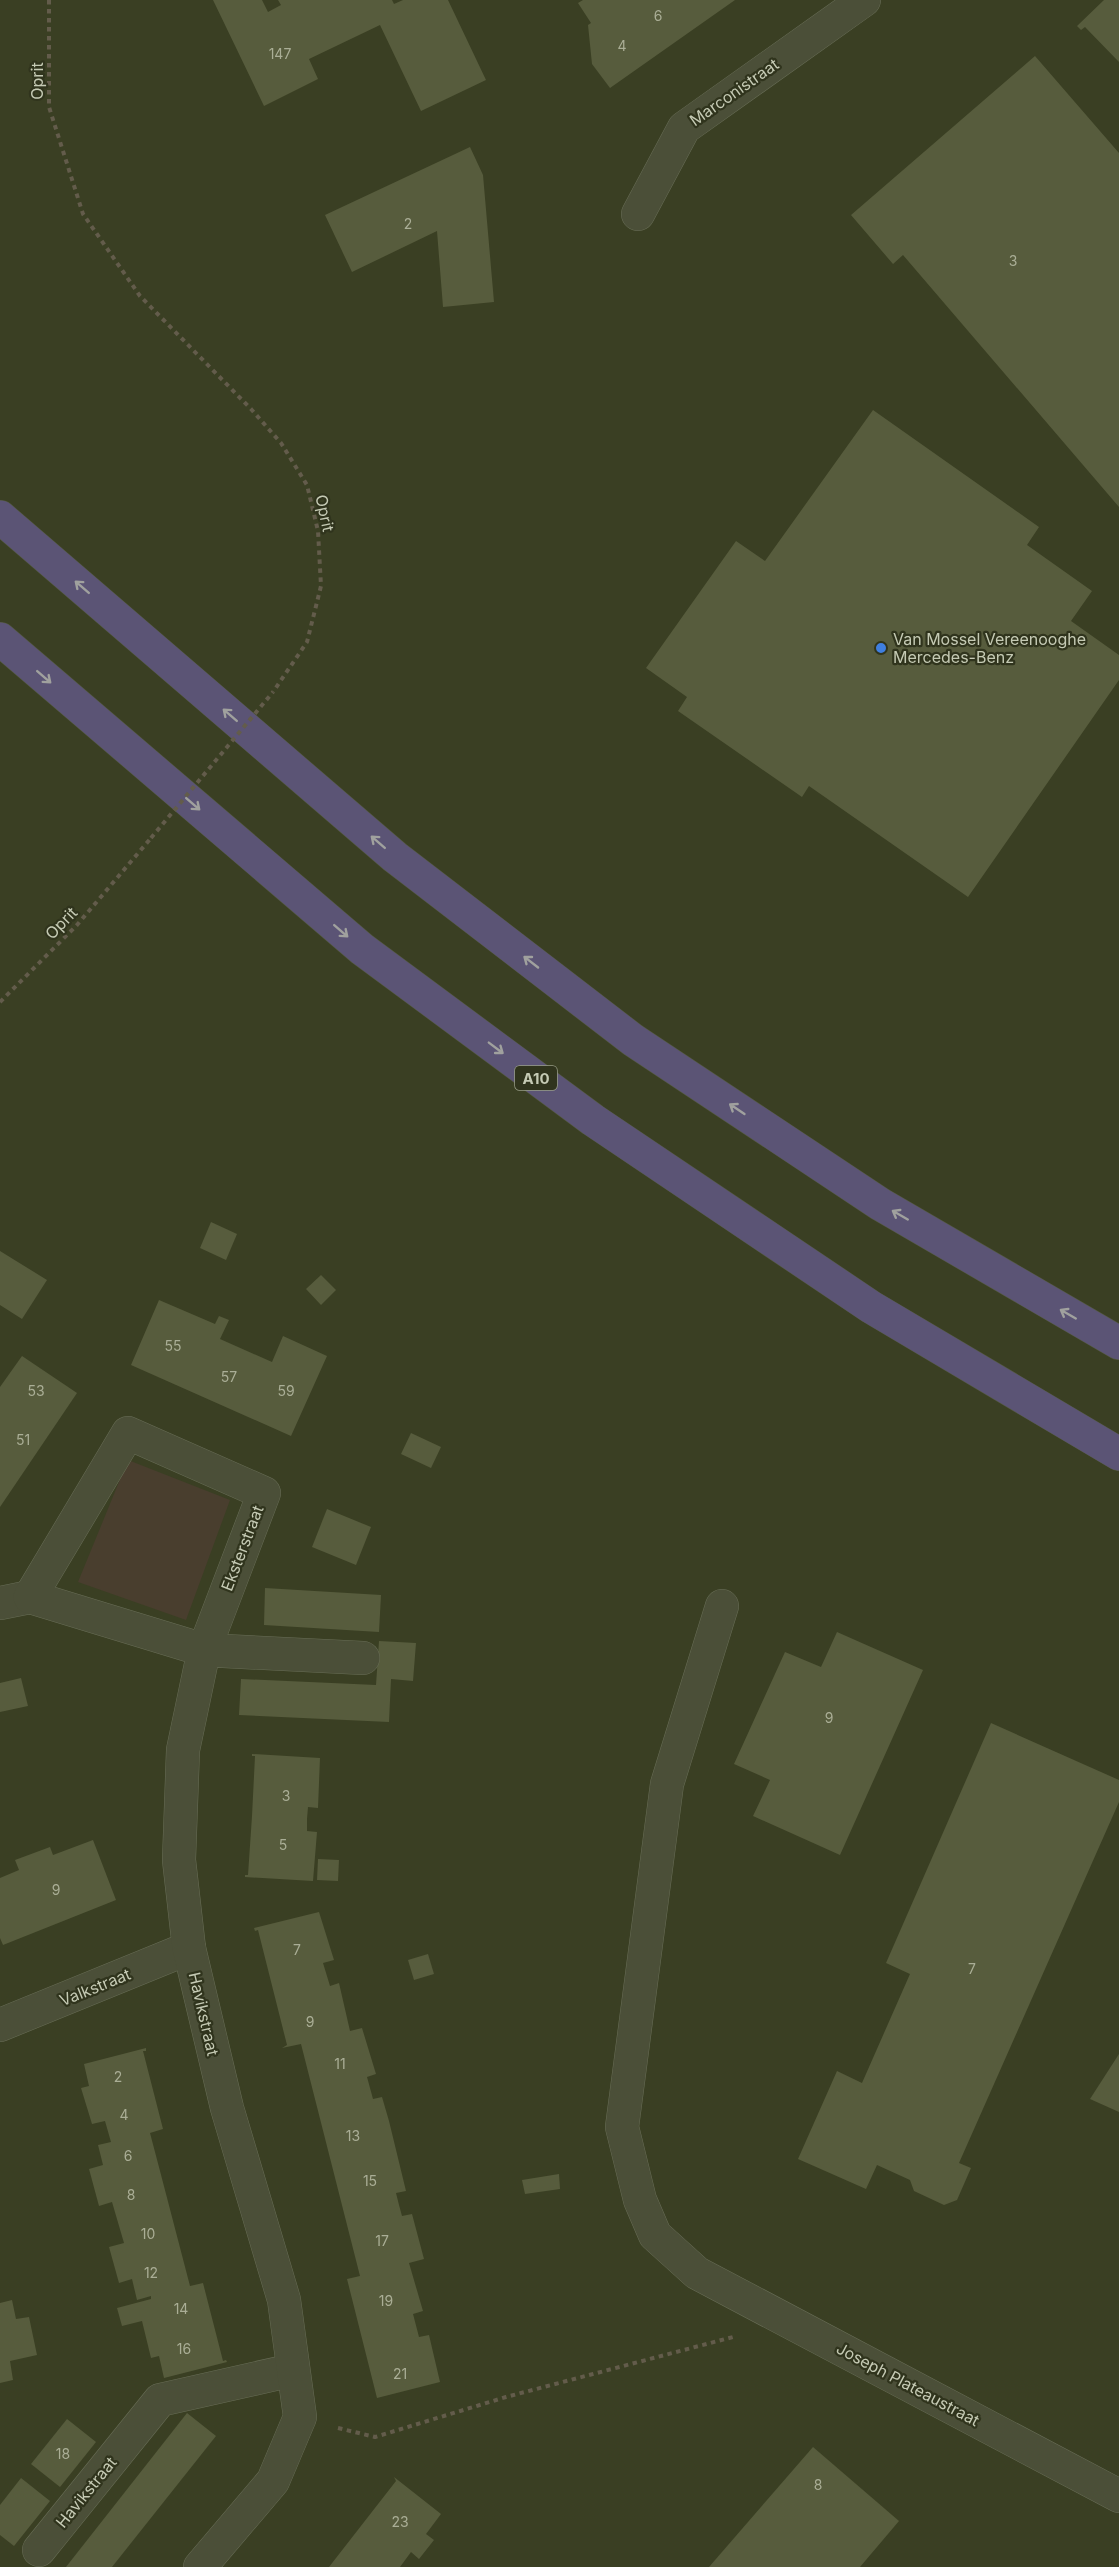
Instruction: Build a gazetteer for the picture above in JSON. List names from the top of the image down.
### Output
{
  "streets": {
    "highway": ["A10"],
    "street": [
      "Marconistraat",
      "Eksterstraat",
      "Valkstraat",
      "Havikstraat",
      "Joseph Plateaustraat"
    ],
    "path": ["Oprit"]
  },
  "crossings": [
    ["Eksterstraat", "Havikstraat"],
    ["Valkstraat", "Havikstraat"]
  ],
  "places": ["Van Mossel Vereenooghe Mercedes-Benz"],
  "house_numbers": [
    "6",
    "4",
    "147",
    "2",
    "3",
    "55",
    "57",
    "53",
    "59",
    "51",
    "9",
    "3",
    "5",
    "9",
    "7",
    "7",
    "9",
    "11",
    "2",
    "4",
    "13",
    "6",
    "15",
    "8",
    "10",
    "17",
    "12",
    "19",
    "14",
    "16",
    "21",
    "18",
    "8",
    "23"
  ]
}
